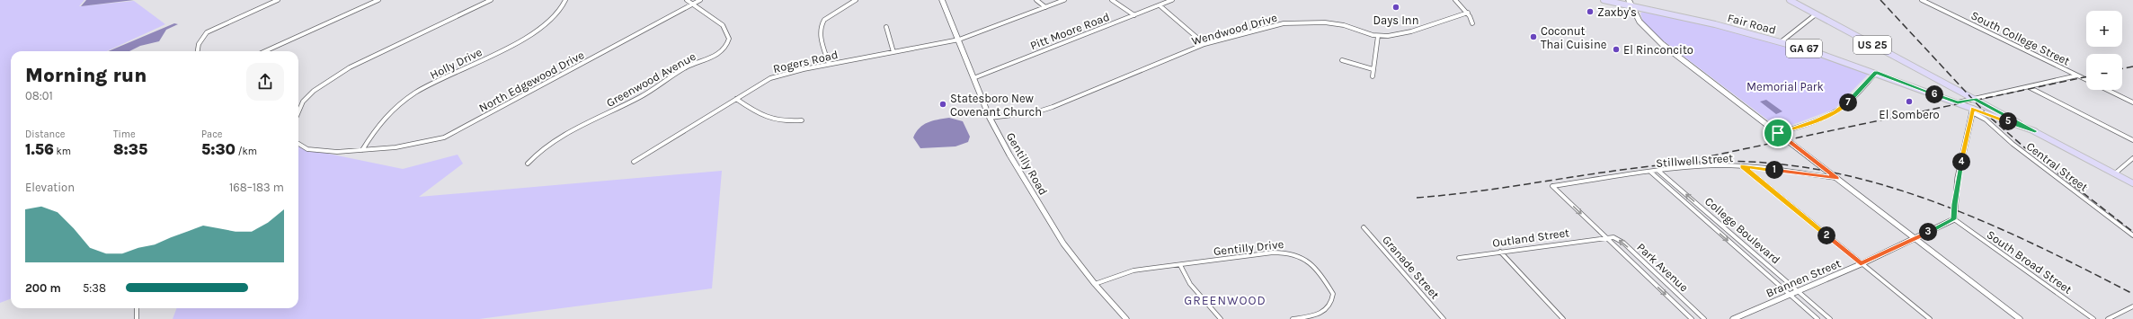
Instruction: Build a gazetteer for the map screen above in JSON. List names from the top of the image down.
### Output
{
  "streets": {
    "main road": ["Fair Road", "US 25", "GA 67"],
    "street": [
      "Wendwood Drive",
      "Pitt Moore Road",
      "South College Street",
      "Rogers Road",
      "Holly Drive",
      "Greenwood Avenue",
      "North Edgewood Drive",
      "Stillwell Street",
      "Gentilly Road",
      "Central Street",
      "College Boulevard",
      "Outland Street",
      "Gentilly Drive",
      "South Broad Street",
      "Granade Street",
      "Park Avenue",
      "Brannen Street"
    ]
  },
  "crossings": [
    ["Fair Road", "GA 67"],
    ["Fair Road", "Central Street"],
    ["Wendwood Drive", "Gentilly Road"],
    ["Pitt Moore Road", "Gentilly Road"],
    ["US 25", "GA 67"],
    ["GA 67", "Central Street"],
    ["Rogers Road", "Gentilly Road"],
    ["Holly Drive", "North Edgewood Drive"],
    ["Greenwood Avenue", "North Edgewood Drive"],
    ["Stillwell Street", "College Boulevard"],
    ["Stillwell Street", "Park Avenue"],
    ["Gentilly Road", "Gentilly Drive"],
    ["College Boulevard", "Brannen Street"],
    ["Outland Street", "Park Avenue"],
    ["South Broad Street", "Brannen Street"]
  ],
  "districts": ["GREENWOOD"],
  "parks": ["Memorial Park"],
  "places": [
    "Days Inn",
    "Zaxby's",
    "Coconut Thai Cuisine",
    "El Rinconcito",
    "El Sombero",
    "Statesboro New Covenant Church"
  ],
  "page": {
    "map_buttons": ["+", "−"],
    "heading": ["Morning run", "08:01"],
    "pins": [
      "6",
      "7",
      "5",
      "4",
      "1",
      "3",
      "2"
    ],
    "stats": [
      ["Distance", "1.56 km"],
      ["Time", "8:35"],
      ["Pace", "5:30 /km"]
    ],
    "chart": ["Elevation", "168–183 m"],
    "list": [
      {
        "name": "200 m",
        "note": "5:38"
      }
    ]
  }
}
